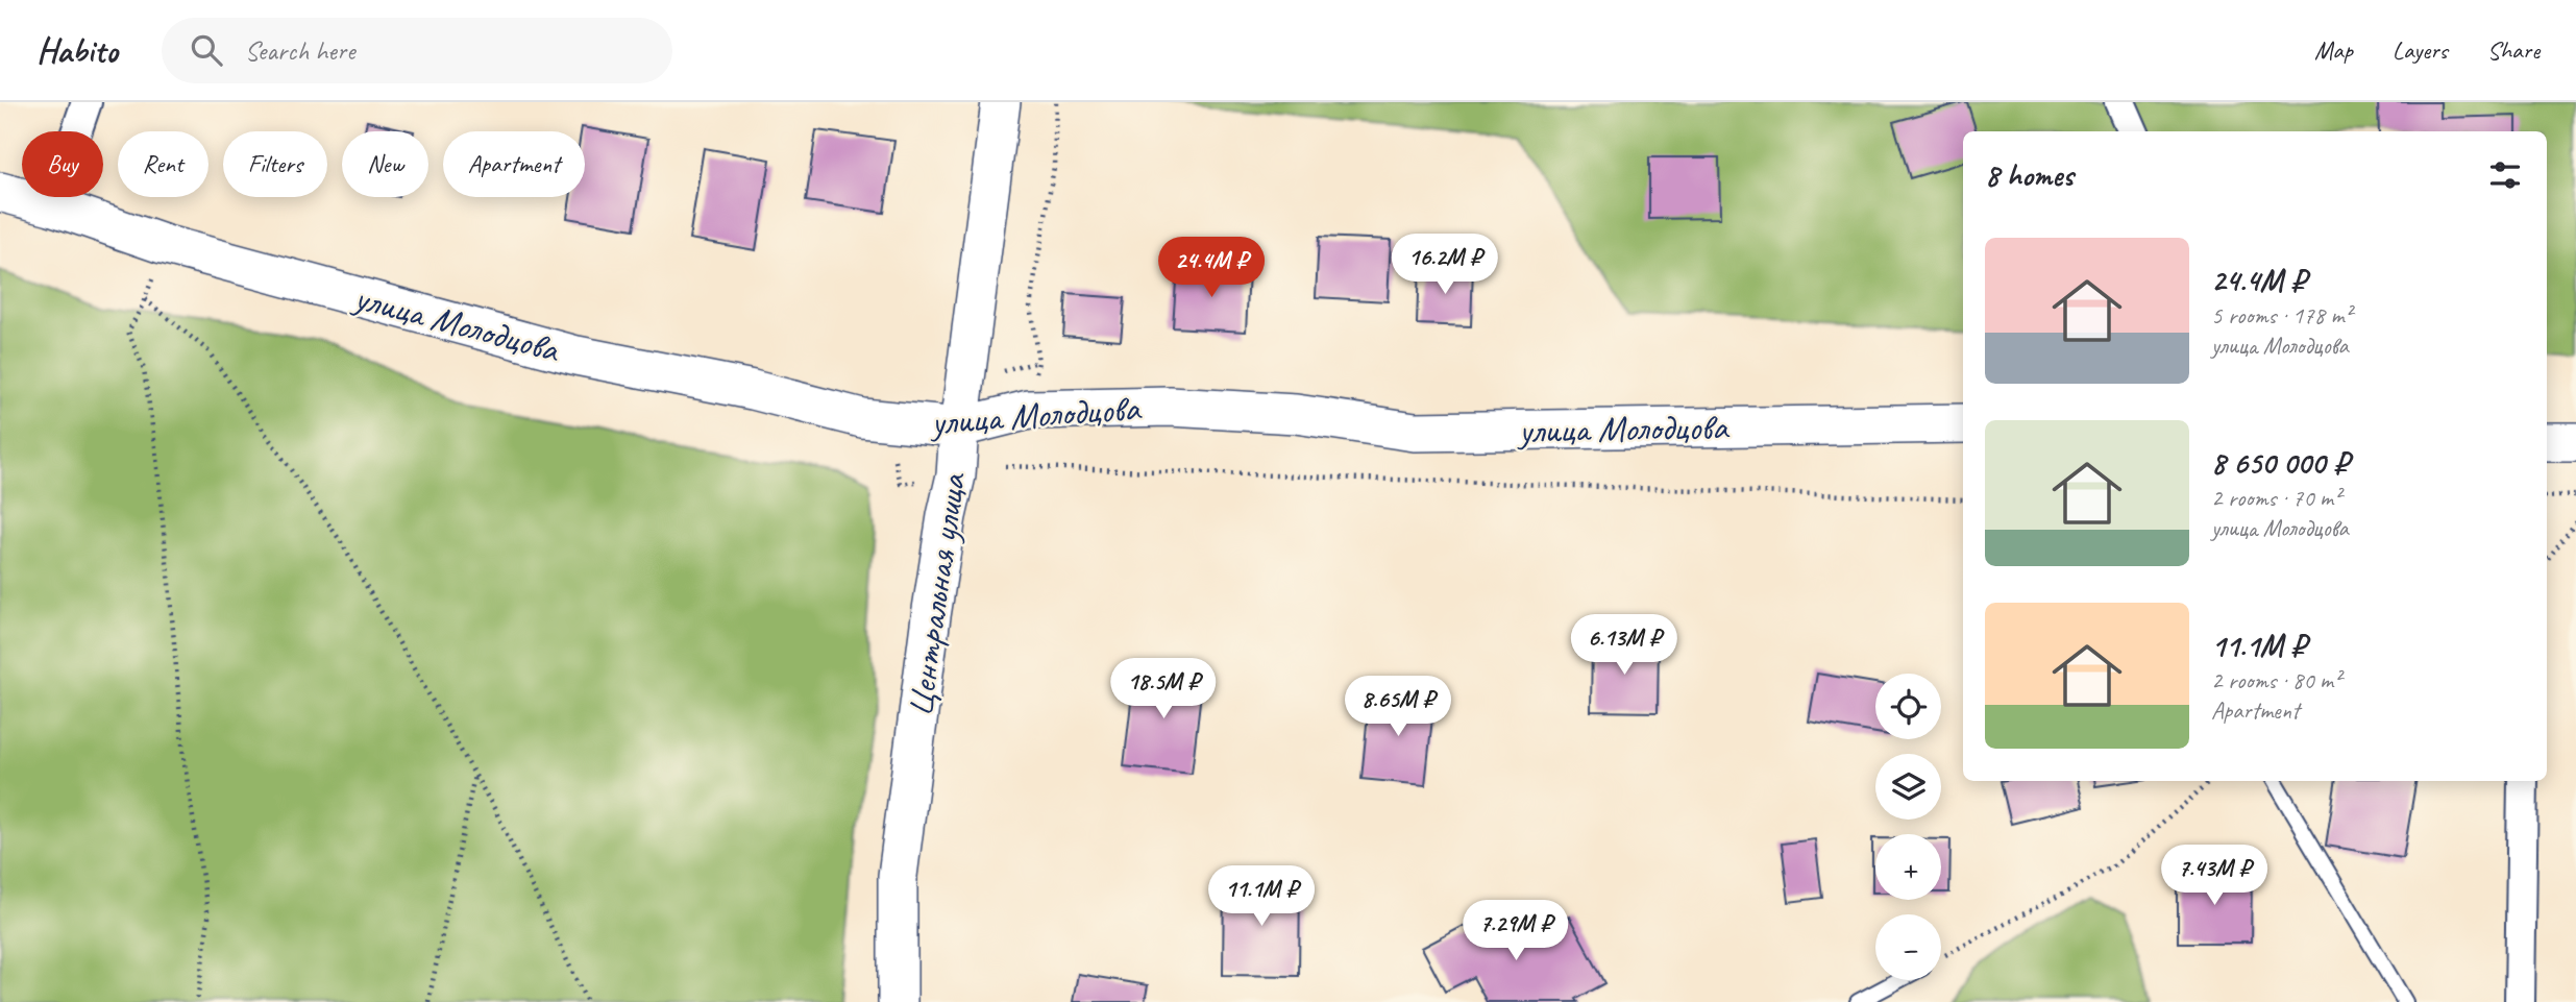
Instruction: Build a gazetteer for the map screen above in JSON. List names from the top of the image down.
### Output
{
  "streets": {
    "street": ["улица Молодцова", "Центральная улица"]
  },
  "crossings": [
    ["улица Молодцова", "Центральная улица"]
  ],
  "page": {
    "header": "Habito",
    "search": "Search here",
    "nav": ["Map", "Layers", "Share"],
    "chip": [
      "Buy",
      "Rent",
      "Filters",
      "New",
      "Apartment"
    ],
    "heading": "8 homes",
    "list": [
      {
        "name": "24.4M ₽",
        "note": "5 rooms · 178 m² · улица Молодцова"
      },
      {
        "name": "8 650 000 ₽",
        "note": "2 rooms · 70 m² · улица Молодцова"
      },
      {
        "name": "11.1M ₽",
        "note": "2 rooms · 80 m² · Apartment"
      }
    ],
    "price": [
      "16.2M ₽",
      "24.4M ₽",
      "6.13M ₽",
      "18.5M ₽",
      "8.65M ₽",
      "7.43M ₽",
      "11.1M ₽",
      "7.29M ₽"
    ],
    "map_buttons": ["+", "−"]
  }
}
